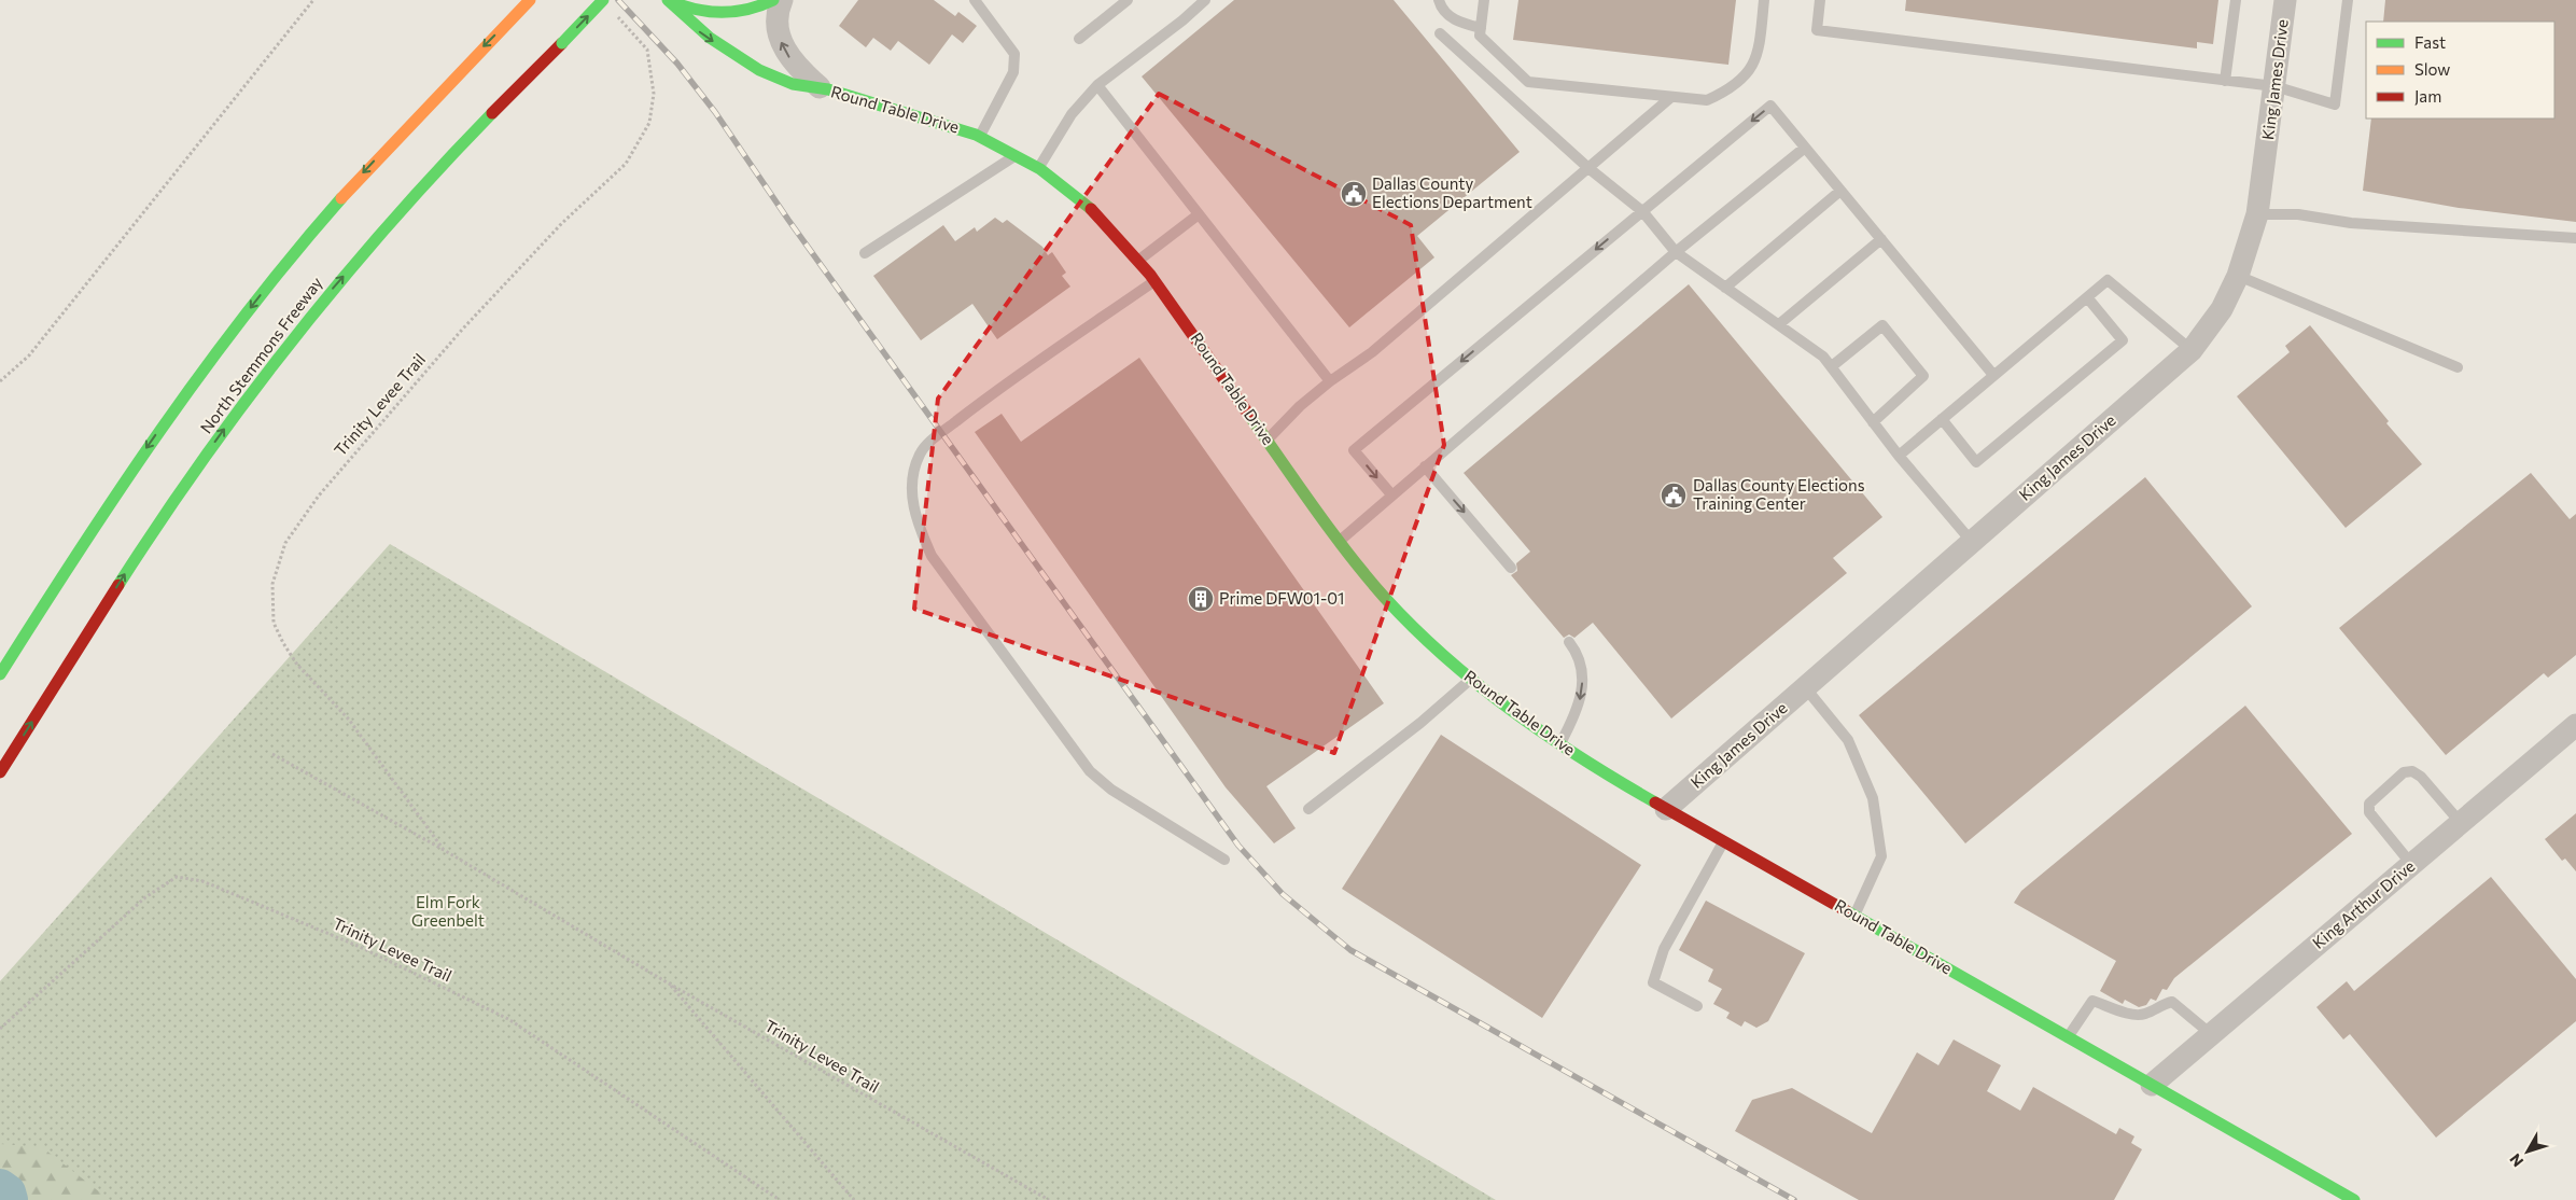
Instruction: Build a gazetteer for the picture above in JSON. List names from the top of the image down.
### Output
{
  "streets": {
    "main road": ["Round Table Drive", "North Stemmons Freeway"],
    "street": ["King James Drive", "King Arthur Drive"],
    "path": ["Trinity Levee Trail"]
  },
  "crossings": [
    ["King James Drive", "Round Table Drive"],
    ["Round Table Drive", "King Arthur Drive"]
  ],
  "parks": ["Elm Fork Greenbelt"],
  "places": {
    "public building": ["Dallas County Elections Department", "Dallas County Elections Training Center"],
    "building": ["Prime DFW01-01"]
  },
  "legend": ["Fast", "Slow", "Jam"],
  "north": "bottom left"
}
